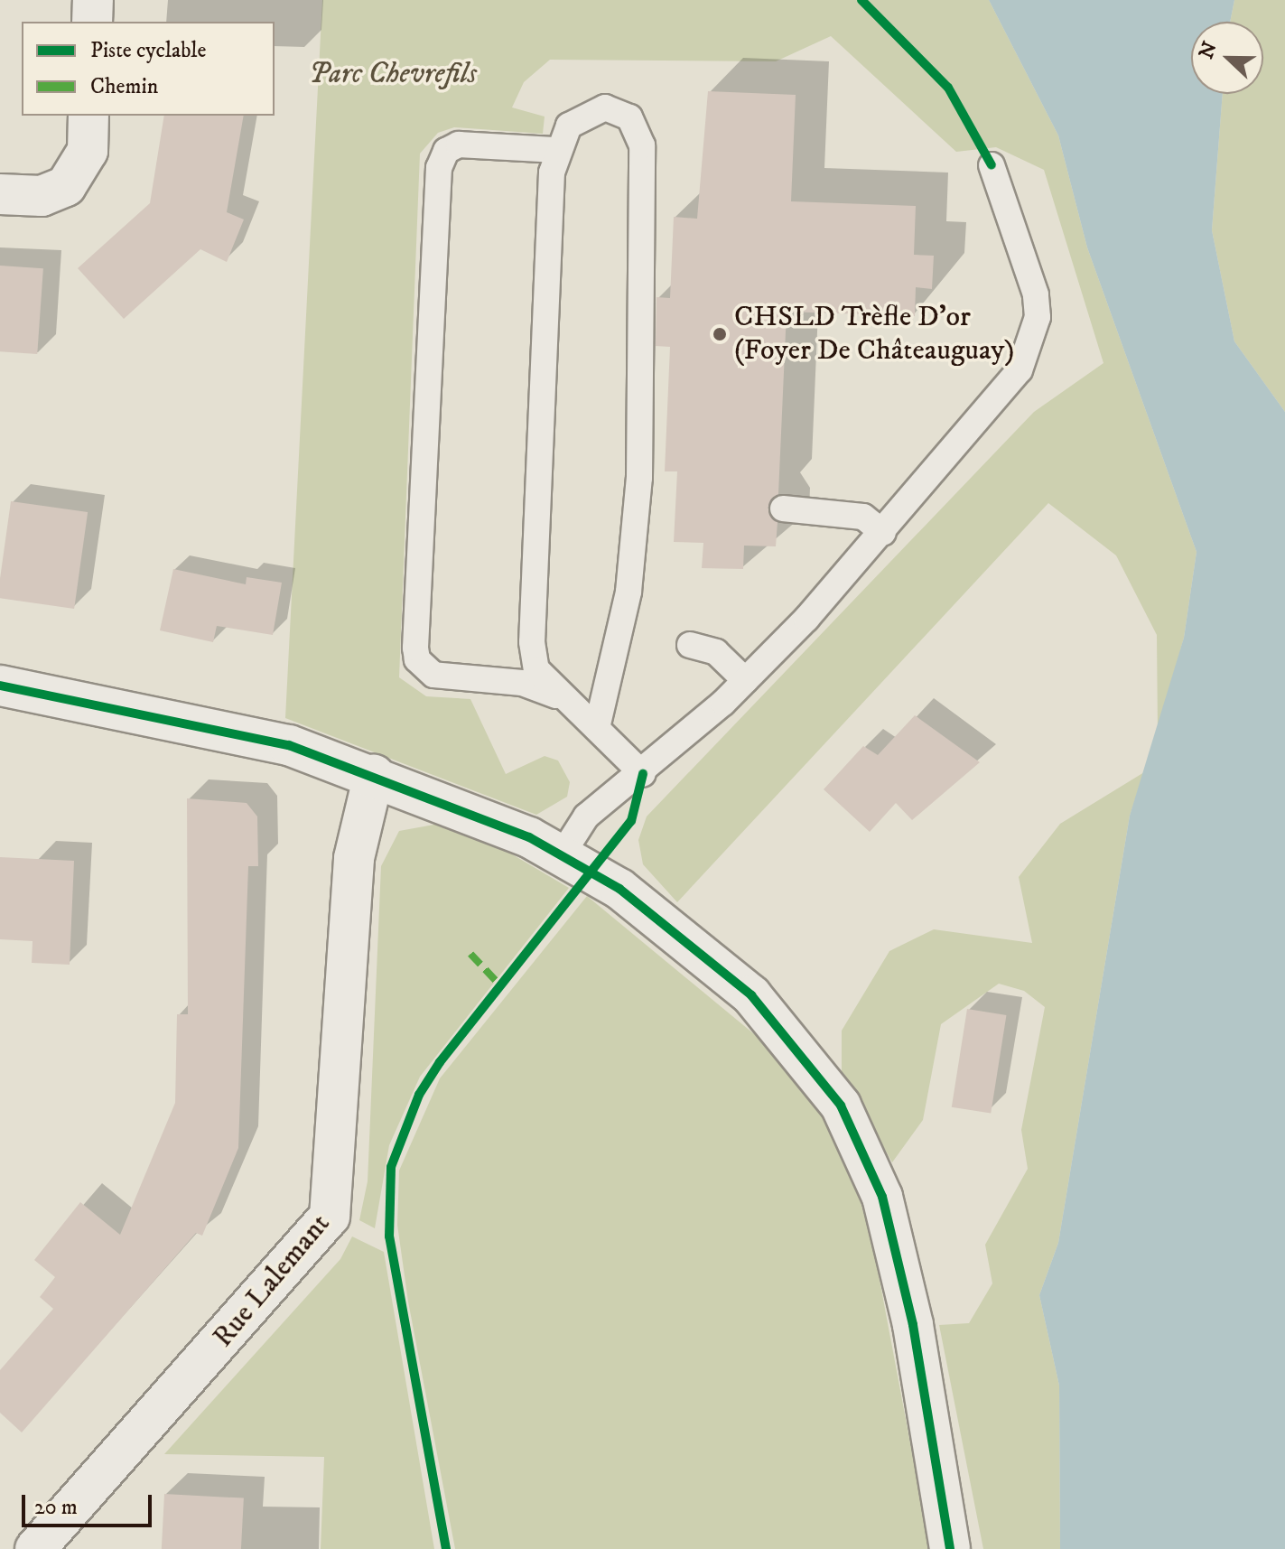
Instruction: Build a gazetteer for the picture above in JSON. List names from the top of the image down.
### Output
{
  "streets": {
    "street": ["Rue Lalemant"]
  },
  "parks": ["Parc Chevrefils"],
  "places": ["CHSLD Trèfle D'or (Foyer De Châteauguay)"],
  "legend": ["Piste cyclable", "Chemin"],
  "scale_bar": "20 m",
  "north": "left"
}
